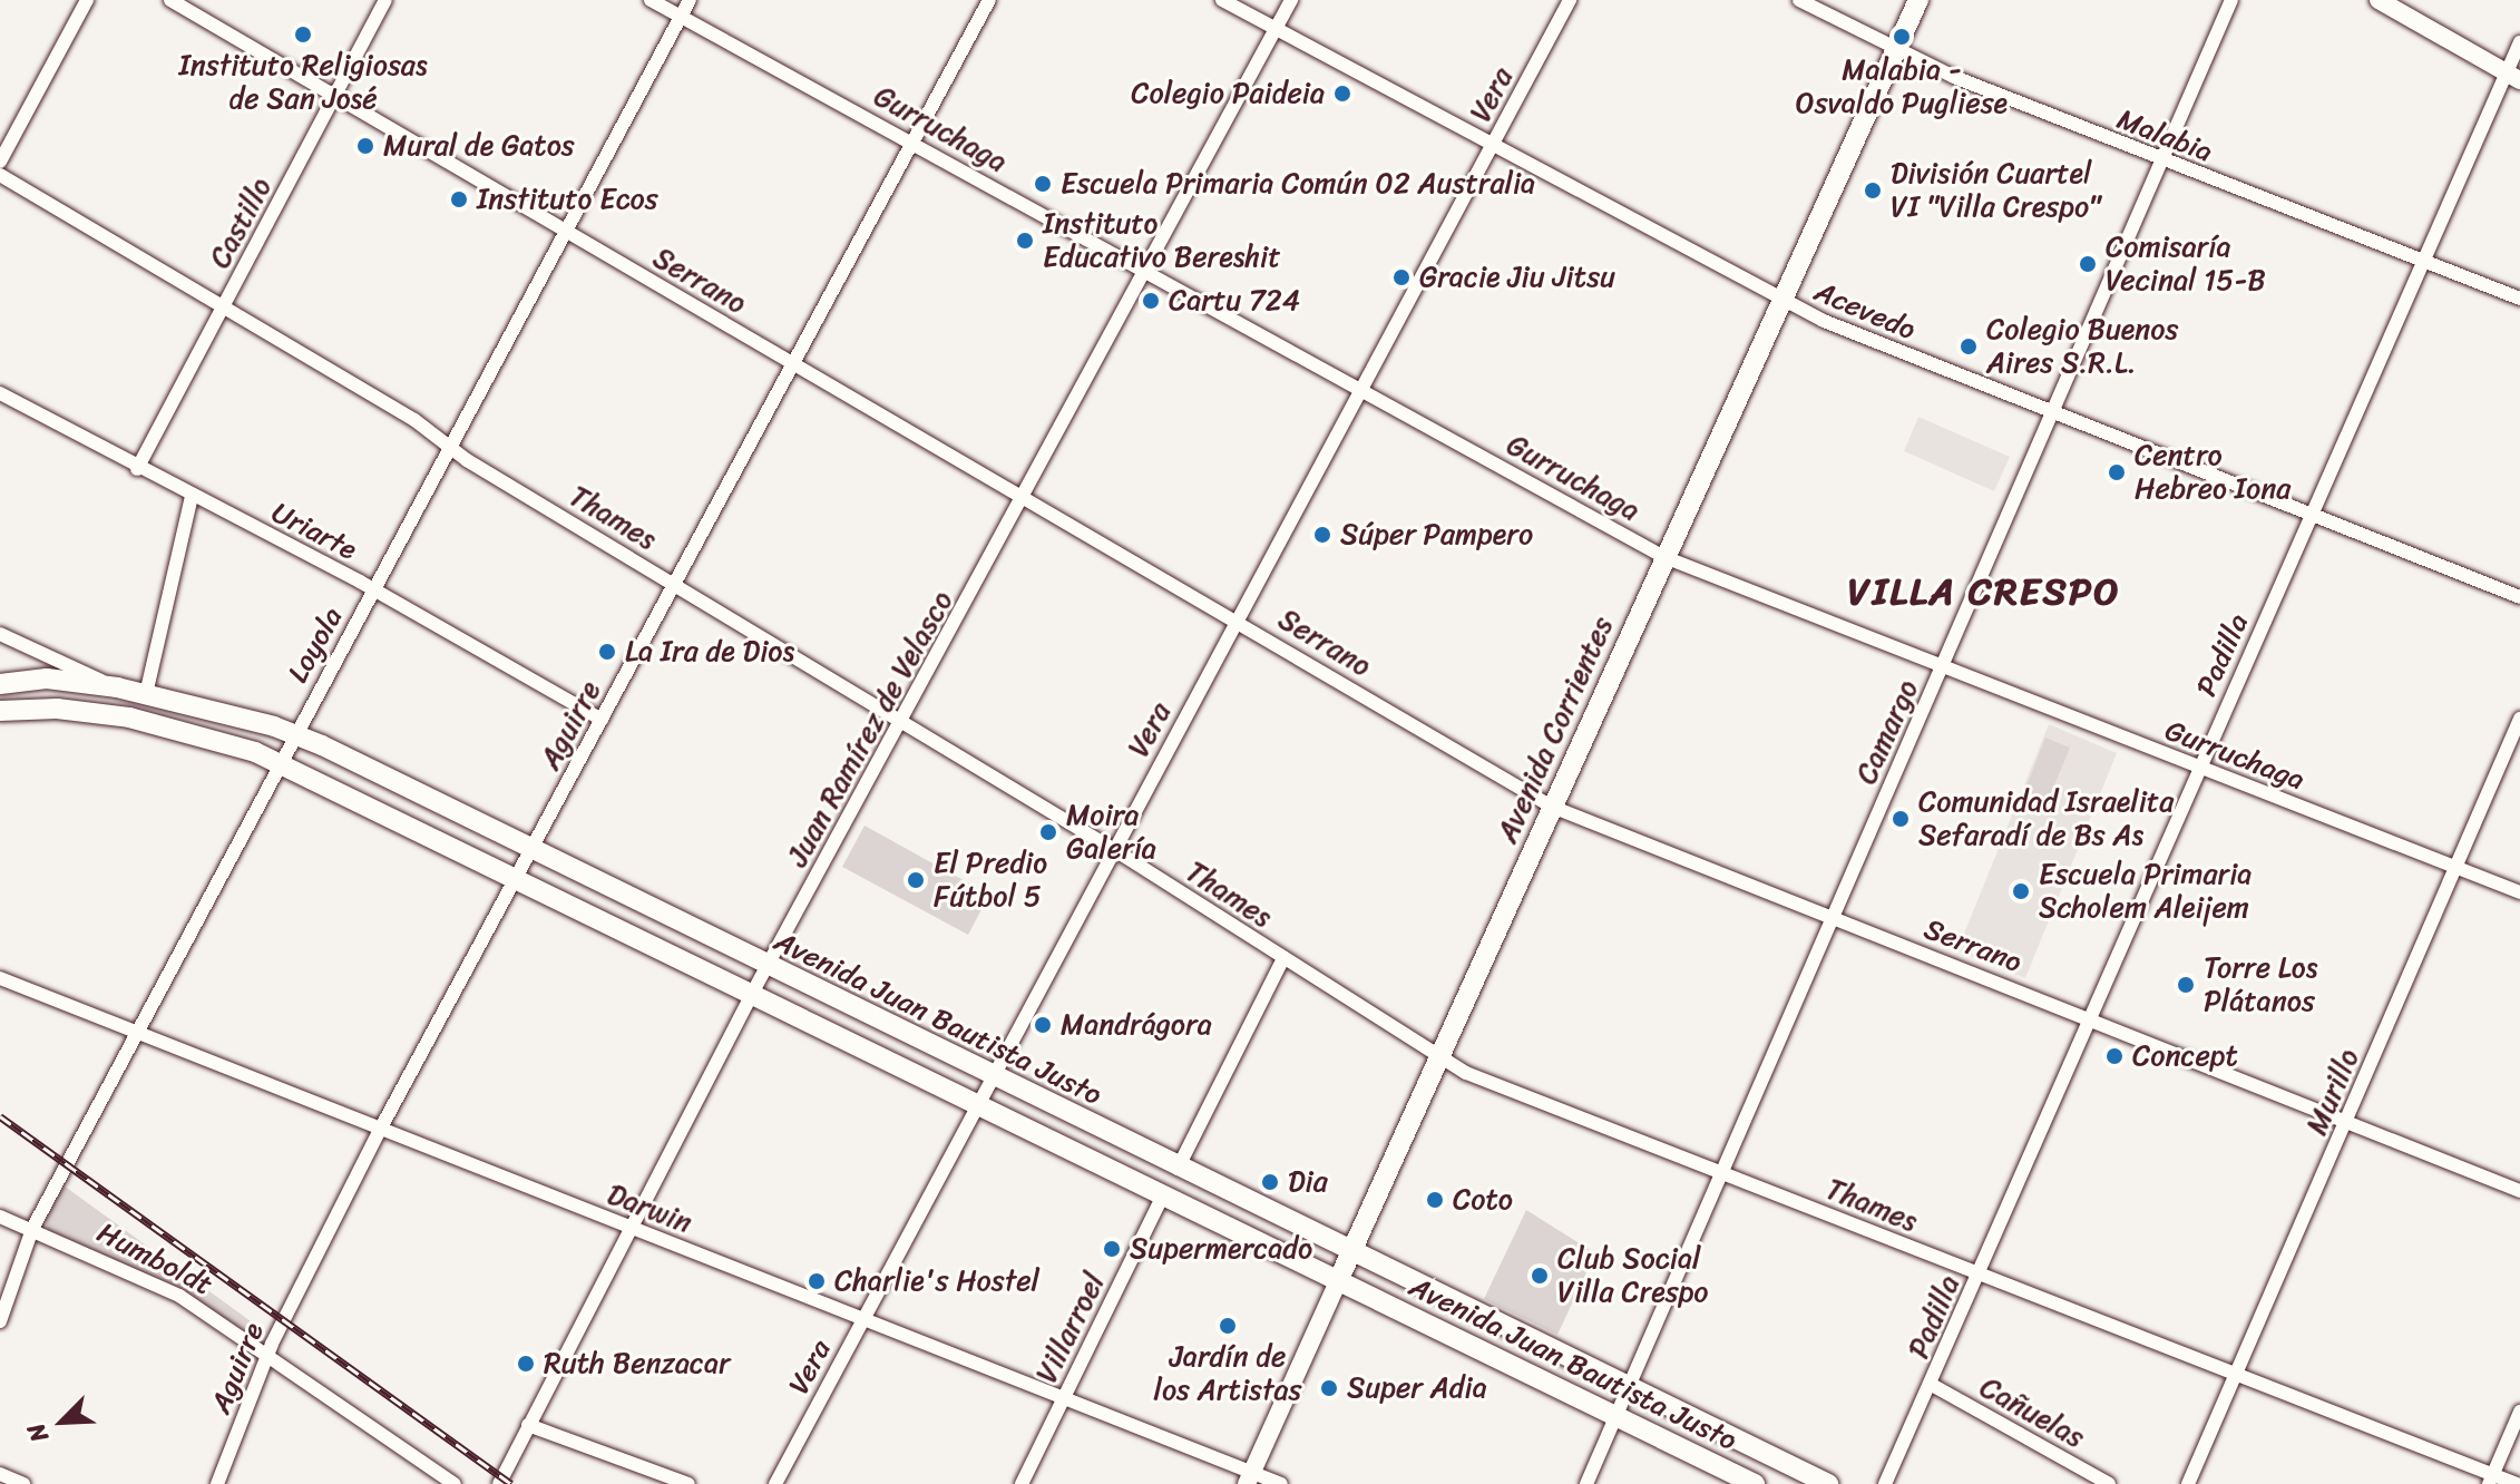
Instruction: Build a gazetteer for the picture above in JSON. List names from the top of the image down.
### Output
{
  "streets": {
    "main road": ["Avenida Corrientes", "Avenida Juan Bautista Justo"],
    "street": [
      "Vera",
      "Gurruchaga",
      "Malabia",
      "Castillo",
      "Serrano",
      "Acevedo",
      "Thames",
      "Uriarte",
      "Loyola",
      "Padilla",
      "Aguirre",
      "Juan Ramírez de Velasco",
      "Camargo",
      "Murillo",
      "Darwin",
      "Humboldt",
      "Villarroel",
      "Cañuelas"
    ]
  },
  "crossings": [
    ["Vera", "Gurruchaga"],
    ["Vera", "Serrano"],
    ["Vera", "Acevedo"],
    ["Vera", "Thames"],
    ["Vera", "Avenida Juan Bautista Justo"],
    ["Vera", "Darwin"],
    ["Gurruchaga", "Loyola"],
    ["Gurruchaga", "Padilla"],
    ["Gurruchaga", "Aguirre"],
    ["Gurruchaga", "Juan Ramírez de Velasco"],
    ["Gurruchaga", "Avenida Corrientes"],
    ["Gurruchaga", "Camargo"],
    ["Gurruchaga", "Murillo"],
    ["Malabia", "Padilla"],
    ["Malabia", "Avenida Corrientes"],
    ["Malabia", "Camargo"],
    ["Castillo", "Serrano"],
    ["Castillo", "Thames"],
    ["Castillo", "Uriarte"],
    ["Serrano", "Loyola"],
    ["Serrano", "Padilla"],
    ["Serrano", "Aguirre"],
    ["Serrano", "Juan Ramírez de Velasco"],
    ["Serrano", "Avenida Corrientes"],
    ["Serrano", "Camargo"],
    ["Serrano", "Murillo"],
    ["Acevedo", "Padilla"],
    ["Acevedo", "Juan Ramírez de Velasco"],
    ["Acevedo", "Avenida Corrientes"],
    ["Acevedo", "Camargo"],
    ["Thames", "Loyola"],
    ["Thames", "Padilla"],
    ["Thames", "Aguirre"],
    ["Thames", "Juan Ramírez de Velasco"],
    ["Thames", "Avenida Corrientes"],
    ["Thames", "Camargo"],
    ["Thames", "Murillo"],
    ["Uriarte", "Loyola"],
    ["Uriarte", "Aguirre"],
    ["Loyola", "Avenida Juan Bautista Justo"],
    ["Loyola", "Darwin"],
    ["Loyola", "Humboldt"],
    ["Padilla", "Cañuelas"],
    ["Aguirre", "Avenida Juan Bautista Justo"],
    ["Aguirre", "Darwin"],
    ["Aguirre", "Humboldt"],
    ["Juan Ramírez de Velasco", "Avenida Juan Bautista Justo"],
    ["Juan Ramírez de Velasco", "Darwin"],
    ["Avenida Corrientes", "Avenida Juan Bautista Justo"],
    ["Avenida Corrientes", "Darwin"],
    ["Camargo", "Avenida Juan Bautista Justo"],
    ["Avenida Juan Bautista Justo", "Villarroel"],
    ["Darwin", "Villarroel"]
  ],
  "districts": ["VILLA CRESPO"],
  "places": [
    "Instituto Religiosas de San José",
    "Malabia - Osvaldo Pugliese",
    "Colegio Paideia",
    "Mural de Gatos",
    "Escuela Primaria Común 02 Australia",
    "División Cuartel VI \"Villa Crespo\"",
    "Instituto Ecos",
    "Instituto Educativo Bereshit",
    "Comisaría Vecinal 15-B",
    "Gracie Jiu Jitsu",
    "Cartu 724",
    "Colegio Buenos Aires S.R.L.",
    "Centro Hebreo Iona",
    "Súper Pampero",
    "La Ira de Dios",
    "Comunidad Israelita Sefaradí de Bs As",
    "Moira Galería",
    "El Predio Fútbol 5",
    "Escuela Primaria Scholem Aleijem",
    "Torre Los Plátanos",
    "Mandrágora",
    "Concept",
    "Dia",
    "Coto",
    "Supermercado",
    "Club Social Villa Crespo",
    "Charlie's Hostel",
    "Jardín de los Artistas",
    "Ruth Benzacar",
    "Super Adia"
  ],
  "north": "bottom left"
}
